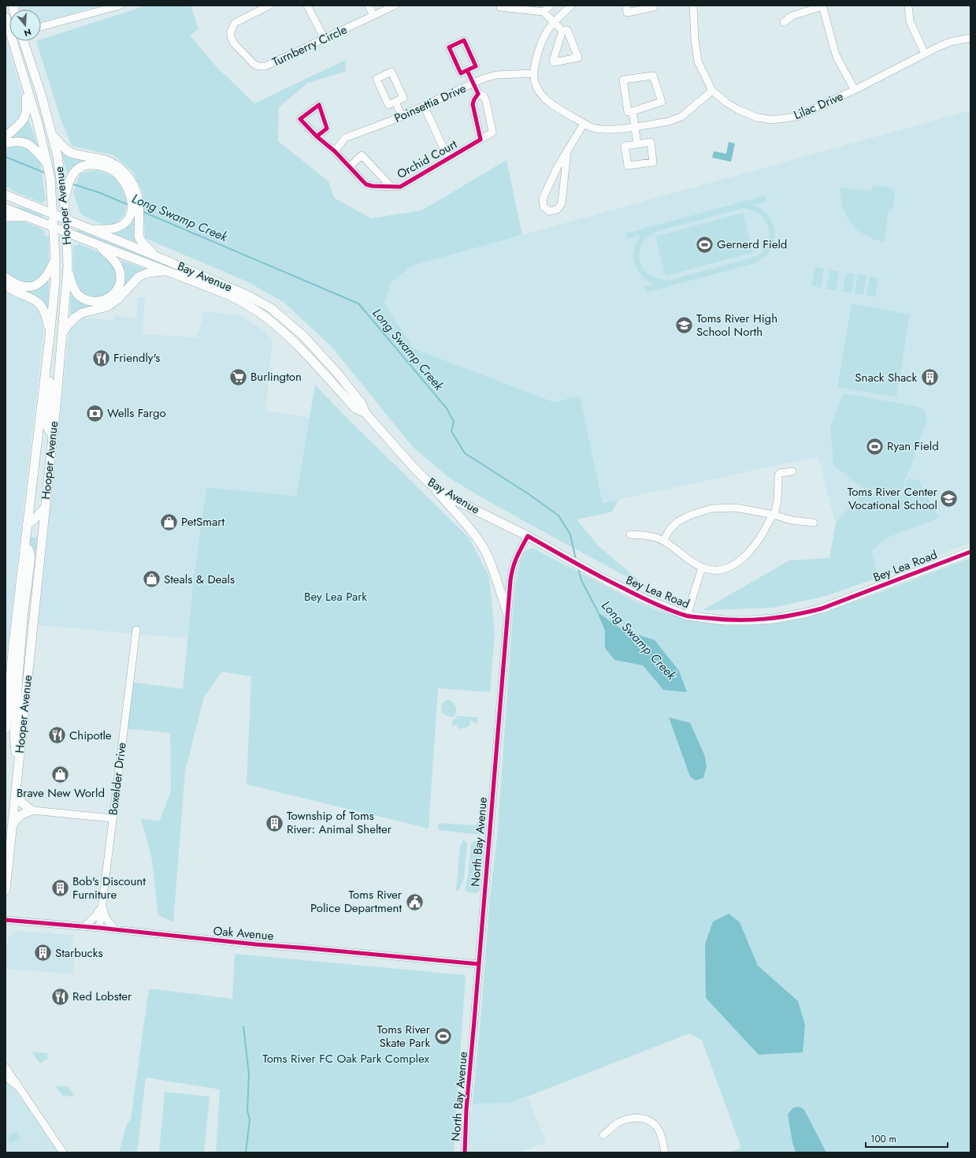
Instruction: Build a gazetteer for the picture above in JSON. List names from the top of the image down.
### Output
{
  "streets": {
    "main road": ["Hooper Avenue", "Bay Avenue", "Bey Lea Road"],
    "street": [
      "Turnberry Circle",
      "Poinsettia Drive",
      "Lilac Drive",
      "Orchid Court",
      "Boxelder Drive",
      "North Bay Avenue",
      "Oak Avenue"
    ]
  },
  "crossings": [
    ["Poinsettia Drive", "Orchid Court"],
    ["Hooper Avenue", "Bay Avenue"],
    ["Bay Avenue", "Bey Lea Road"],
    ["Bay Avenue", "North Bay Avenue"],
    ["Bey Lea Road", "North Bay Avenue"],
    ["Boxelder Drive", "Oak Avenue"],
    ["North Bay Avenue", "Oak Avenue"]
  ],
  "water": ["Long Swamp Creek"],
  "parks": ["Bey Lea Park", "Toms River FC Oak Park Complex"],
  "places": {
    "sports": ["Gernerd Field", "Ryan Field", "Toms River Skate Park"],
    "school or university": ["Toms River High School North", "Toms River Center Vocational School"],
    "restaurant": ["Friendly's", "Chipotle", "Red Lobster"],
    "supermarket": ["Burlington"],
    "building": [
      "Snack Shack",
      "Township of Toms River: Animal Shelter",
      "Bob's Discount Furniture",
      "Starbucks"
    ],
    "bank": ["Wells Fargo"],
    "shop": ["PetSmart", "Steals & Deals", "Brave New World"],
    "public building": ["Toms River Police Department"]
  },
  "scale_bar": "100 m",
  "north": "bottom"
}
